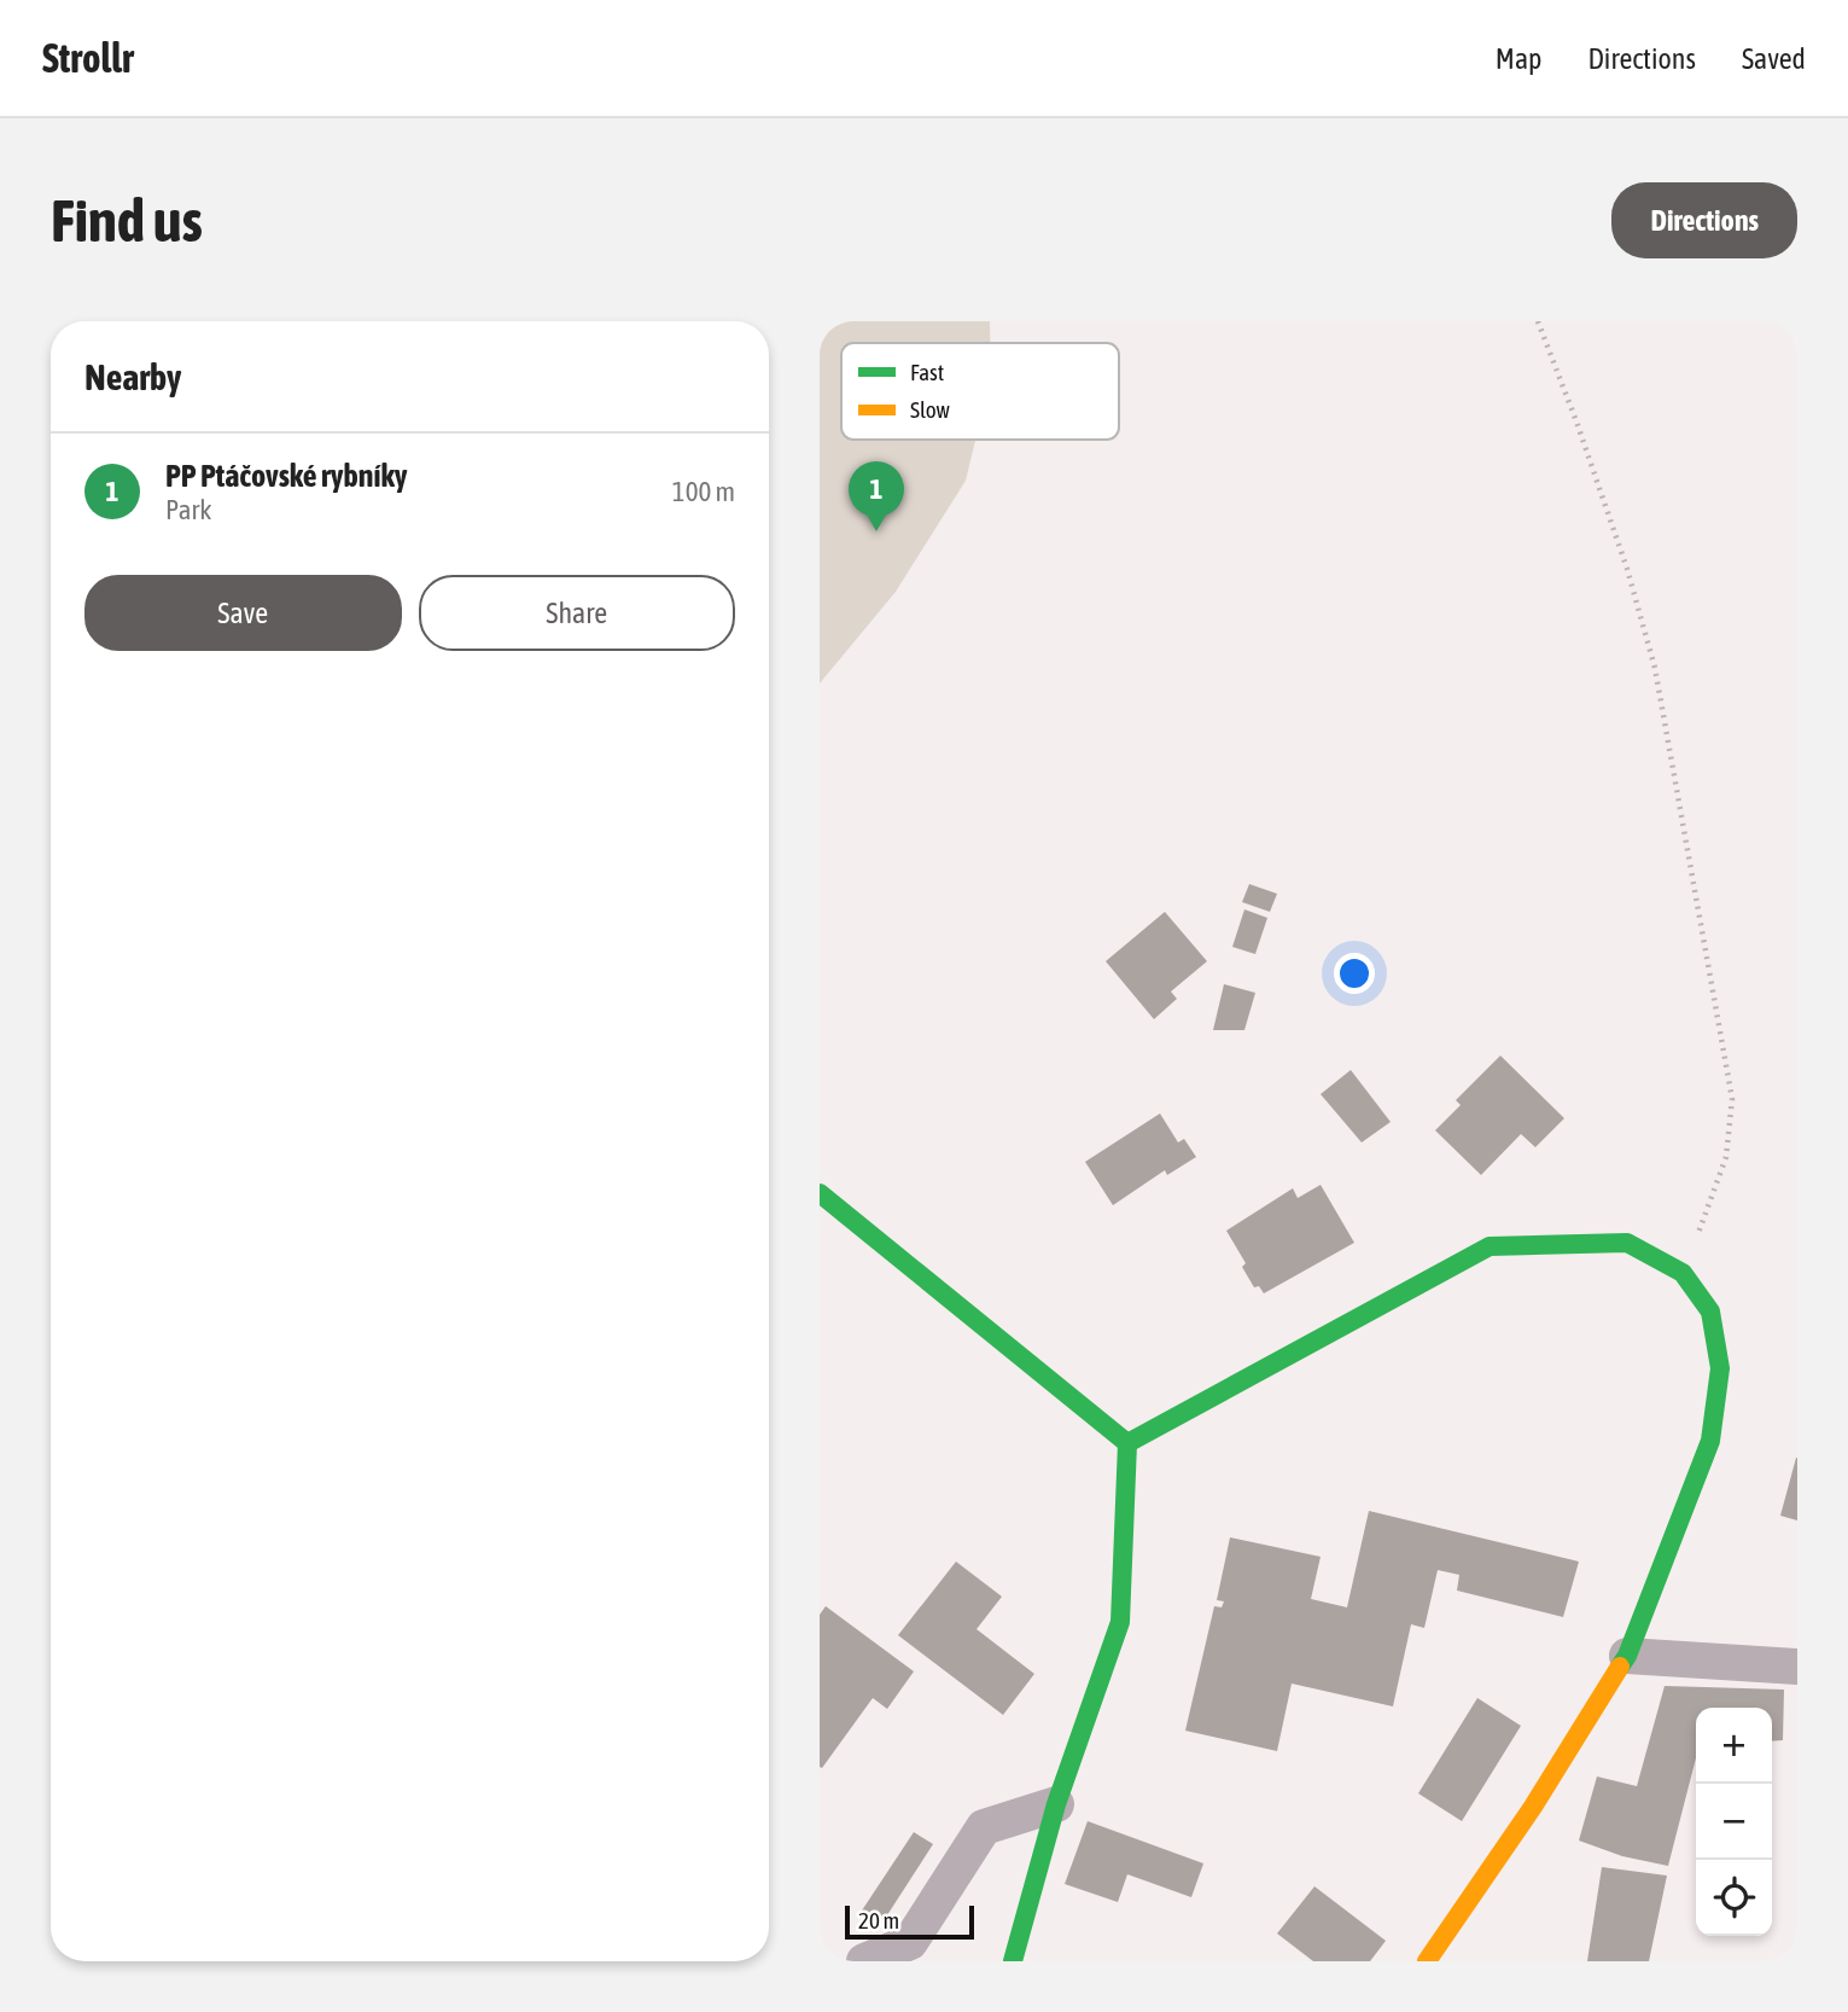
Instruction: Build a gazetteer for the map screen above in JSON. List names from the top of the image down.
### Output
{
  "legend": ["Fast", "Slow"],
  "scale_bar": "20 m",
  "page": {
    "header": "Strollr",
    "nav": ["Map", "Directions", "Saved"],
    "buttons": [
      "Directions",
      ["Save", "Share"]
    ],
    "title": "Find us",
    "heading": "Nearby",
    "list": [
      {
        "mark": "1",
        "name": "PP Ptáčovské rybníky",
        "note": "Park",
        "value": "100 m"
      }
    ],
    "pins": "1",
    "map_buttons": ["+", "−"],
    "scale": "20 m"
  }
}
